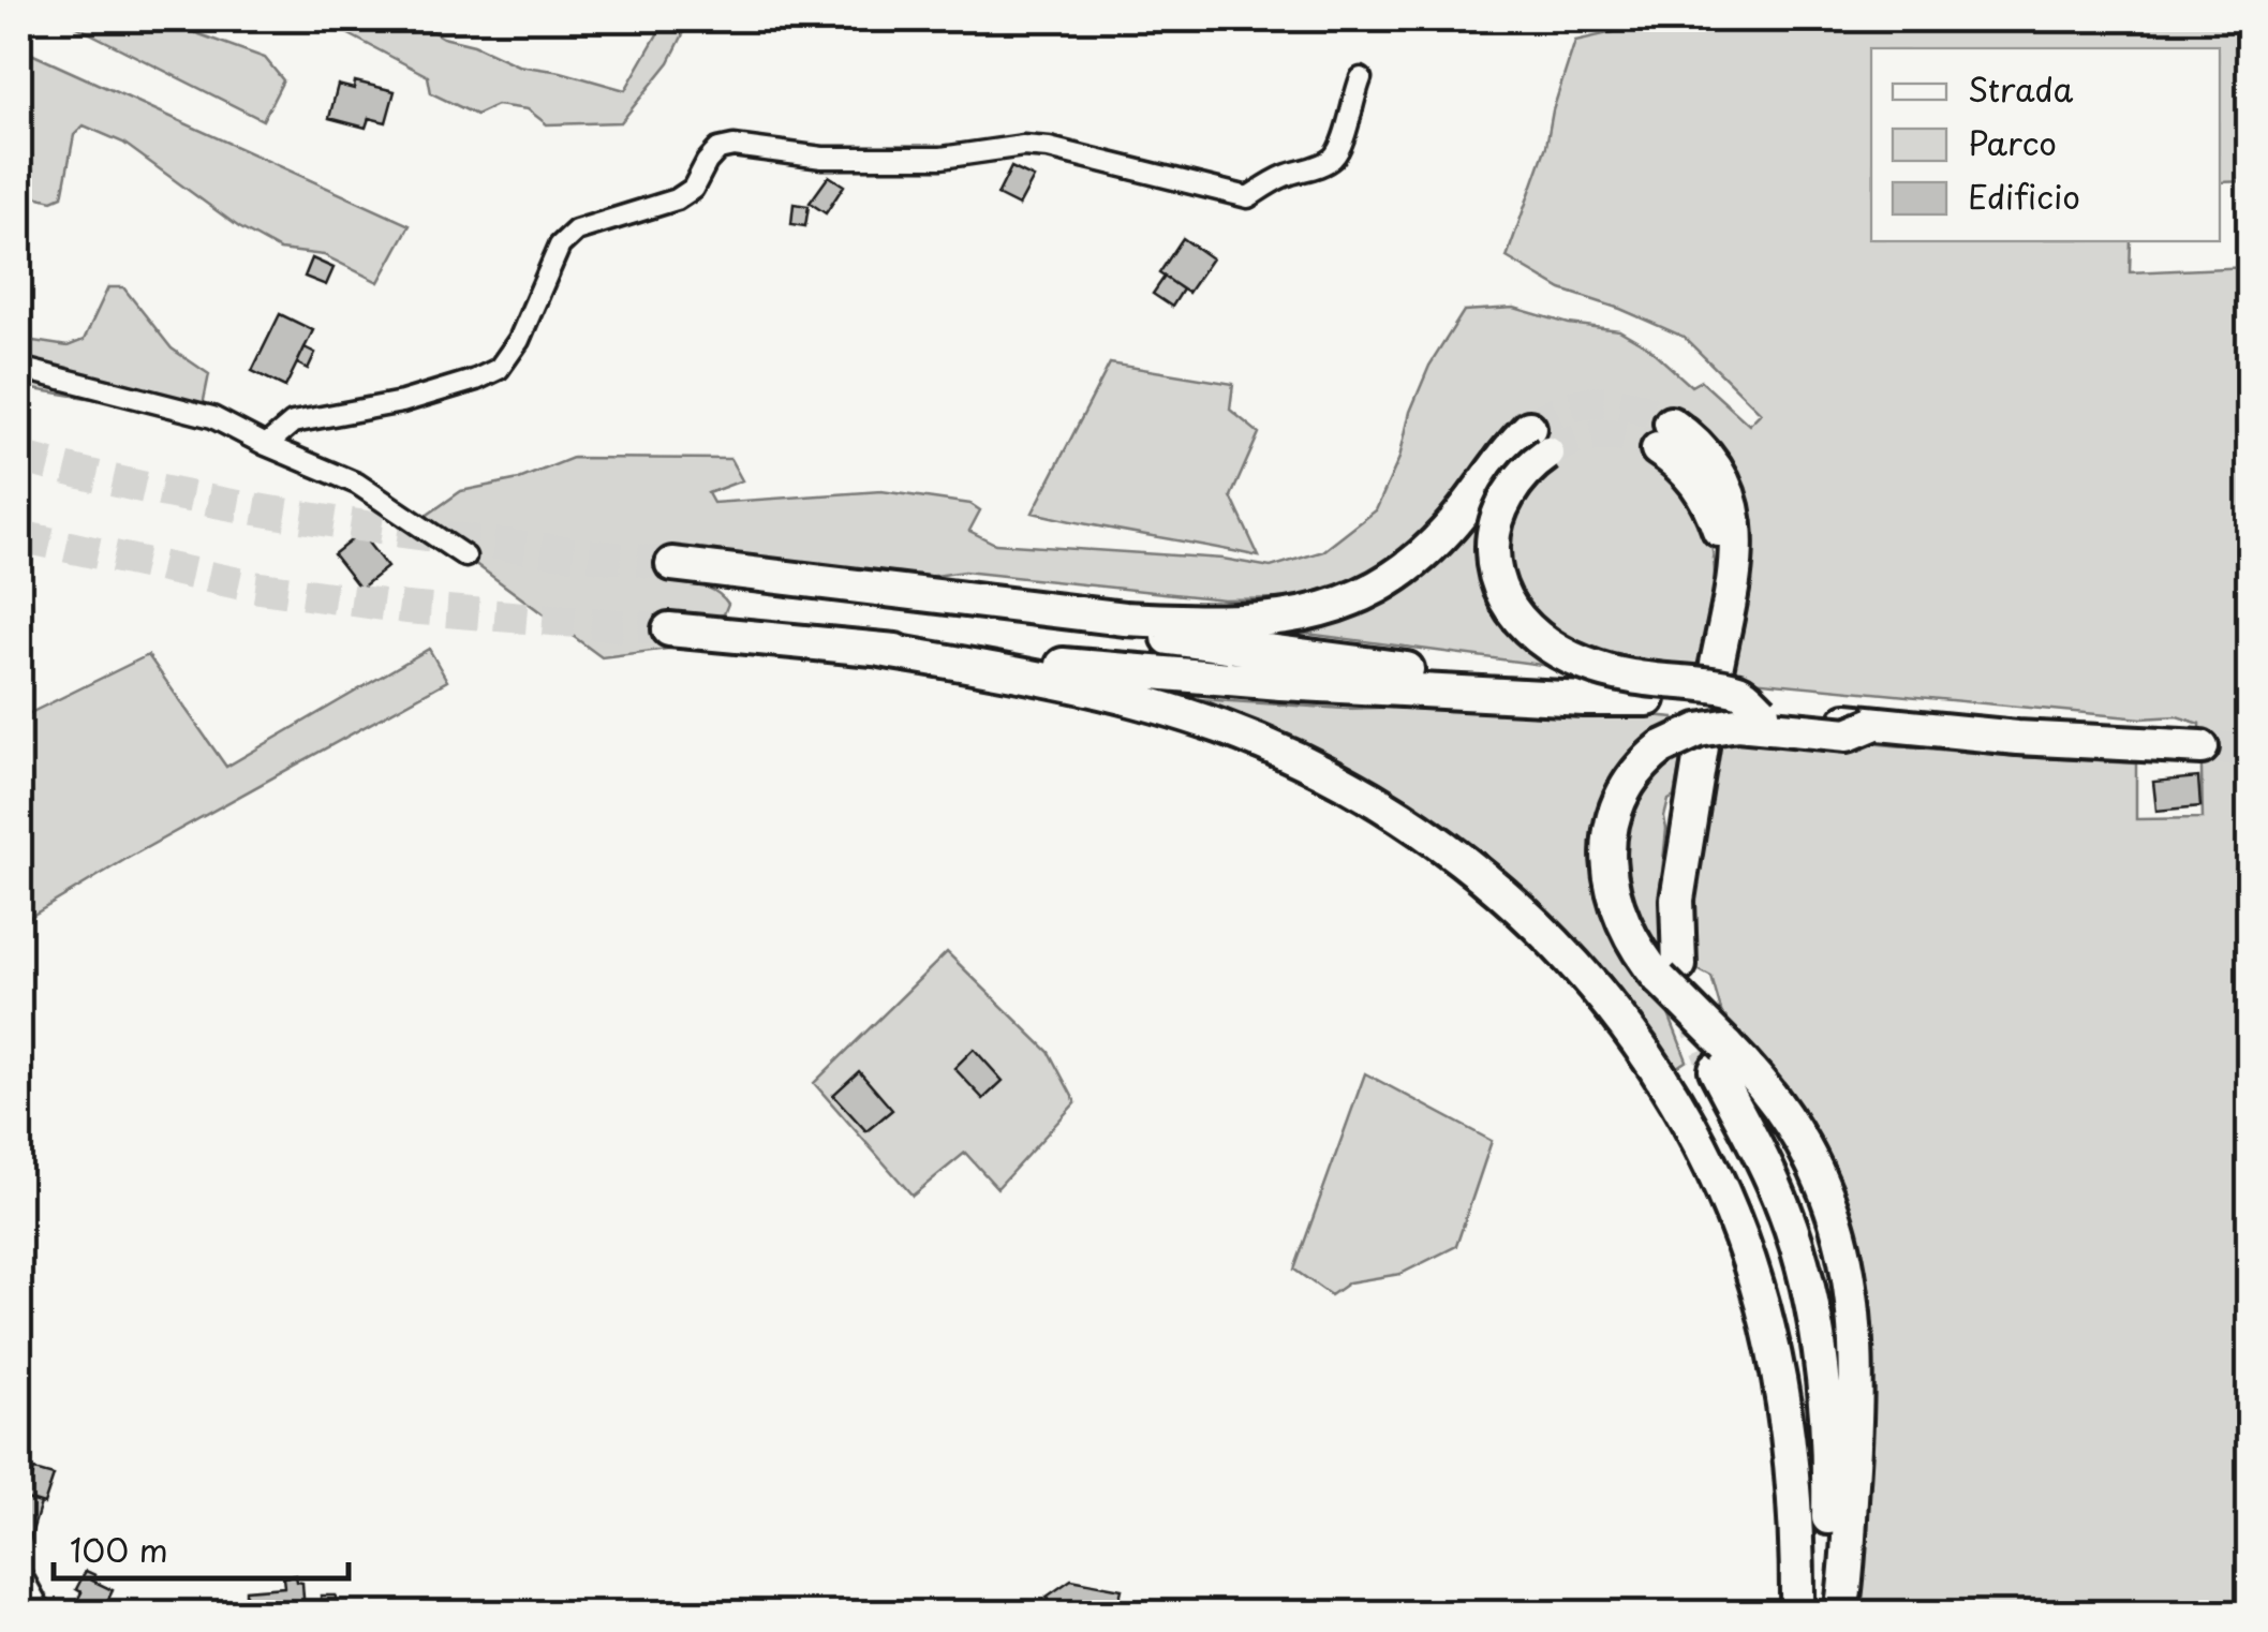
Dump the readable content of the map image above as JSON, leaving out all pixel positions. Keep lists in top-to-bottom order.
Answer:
{
  "legend": ["Strada", "Parco", "Edificio"],
  "scale_bar": "100 m"
}
